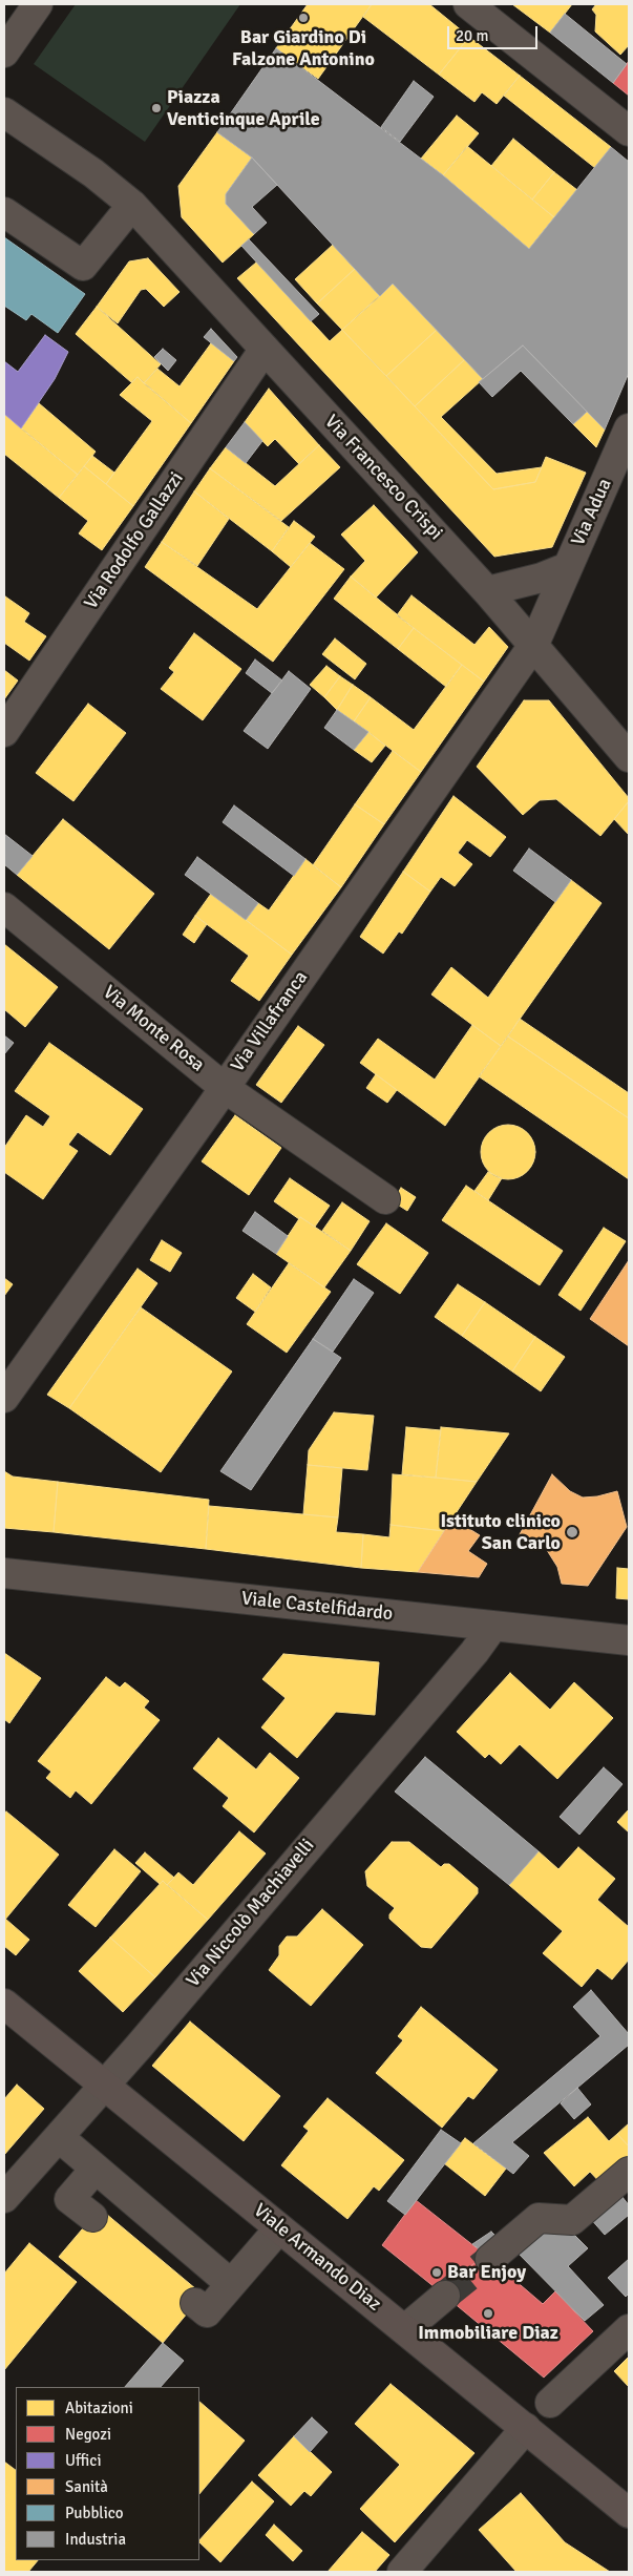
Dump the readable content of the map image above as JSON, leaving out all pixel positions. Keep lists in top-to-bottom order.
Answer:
{
  "streets": {
    "main road": ["Viale Armando Diaz"],
    "street": [
      "Via Francesco Crispi",
      "Via Adua",
      "Via Rodolfo Gallazzi",
      "Via Villafranca",
      "Via Monte Rosa",
      "Viale Castelfidardo",
      "Via Niccolò Machiavelli"
    ]
  },
  "crossings": [
    ["Via Francesco Crispi", "Via Adua"],
    ["Via Francesco Crispi", "Via Rodolfo Gallazzi"],
    ["Via Francesco Crispi", "Via Villafranca"],
    ["Via Adua", "Via Villafranca"],
    ["Via Villafranca", "Via Monte Rosa"],
    ["Viale Castelfidardo", "Via Niccolò Machiavelli"],
    ["Via Niccolò Machiavelli", "Viale Armando Diaz"]
  ],
  "places": [
    "Bar Giardino Di Falzone Antonino",
    "Piazza Venticinque Aprile",
    "Istituto clinico San Carlo",
    "Bar Enjoy",
    "Immobiliare Diaz"
  ],
  "legend": [
    "Abitazioni",
    "Negozi",
    "Uffici",
    "Sanità",
    "Pubblico",
    "Industria"
  ],
  "scale_bar": "20 m"
}
